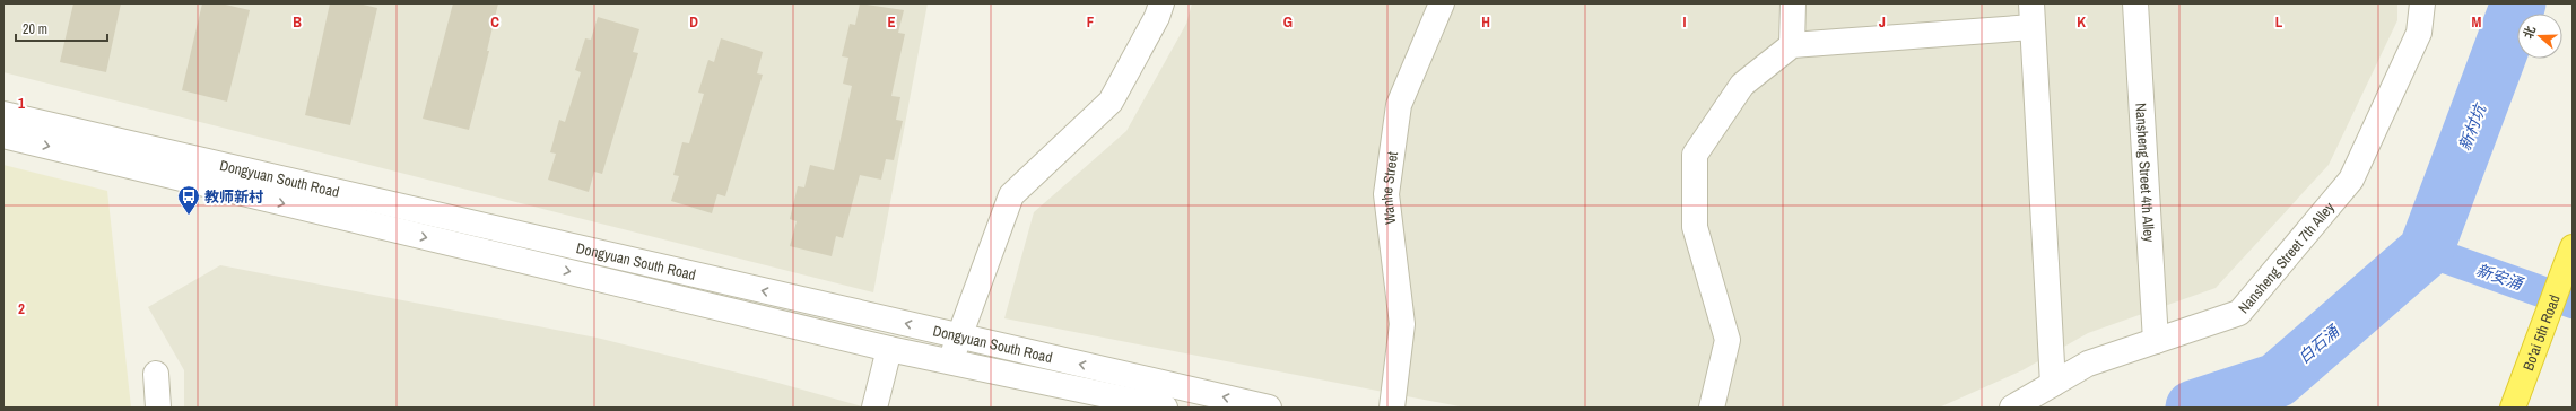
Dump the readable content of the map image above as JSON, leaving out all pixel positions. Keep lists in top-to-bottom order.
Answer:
{
  "streets": {
    "highway": ["Bo'ai 5th Road"],
    "street": [
      "Nansheng Street 4th Alley",
      "Dongyuan South Road",
      "Wanhe Street",
      "Nansheng Street 7th Alley"
    ]
  },
  "crossings": [
    ["Nansheng Street 4th Alley", "Nansheng Street 7th Alley"]
  ],
  "water": ["新村坑", "新安涌", "白石涌"],
  "places": {
    "bus stop": ["教师新村"]
  },
  "scale_bar": "20 m",
  "north": "left",
  "grid": {
    "columns": [
      "B",
      "C",
      "D",
      "E",
      "F",
      "G",
      "H",
      "I",
      "J",
      "K",
      "L",
      "M"
    ],
    "rows": ["1", "2"]
  }
}
